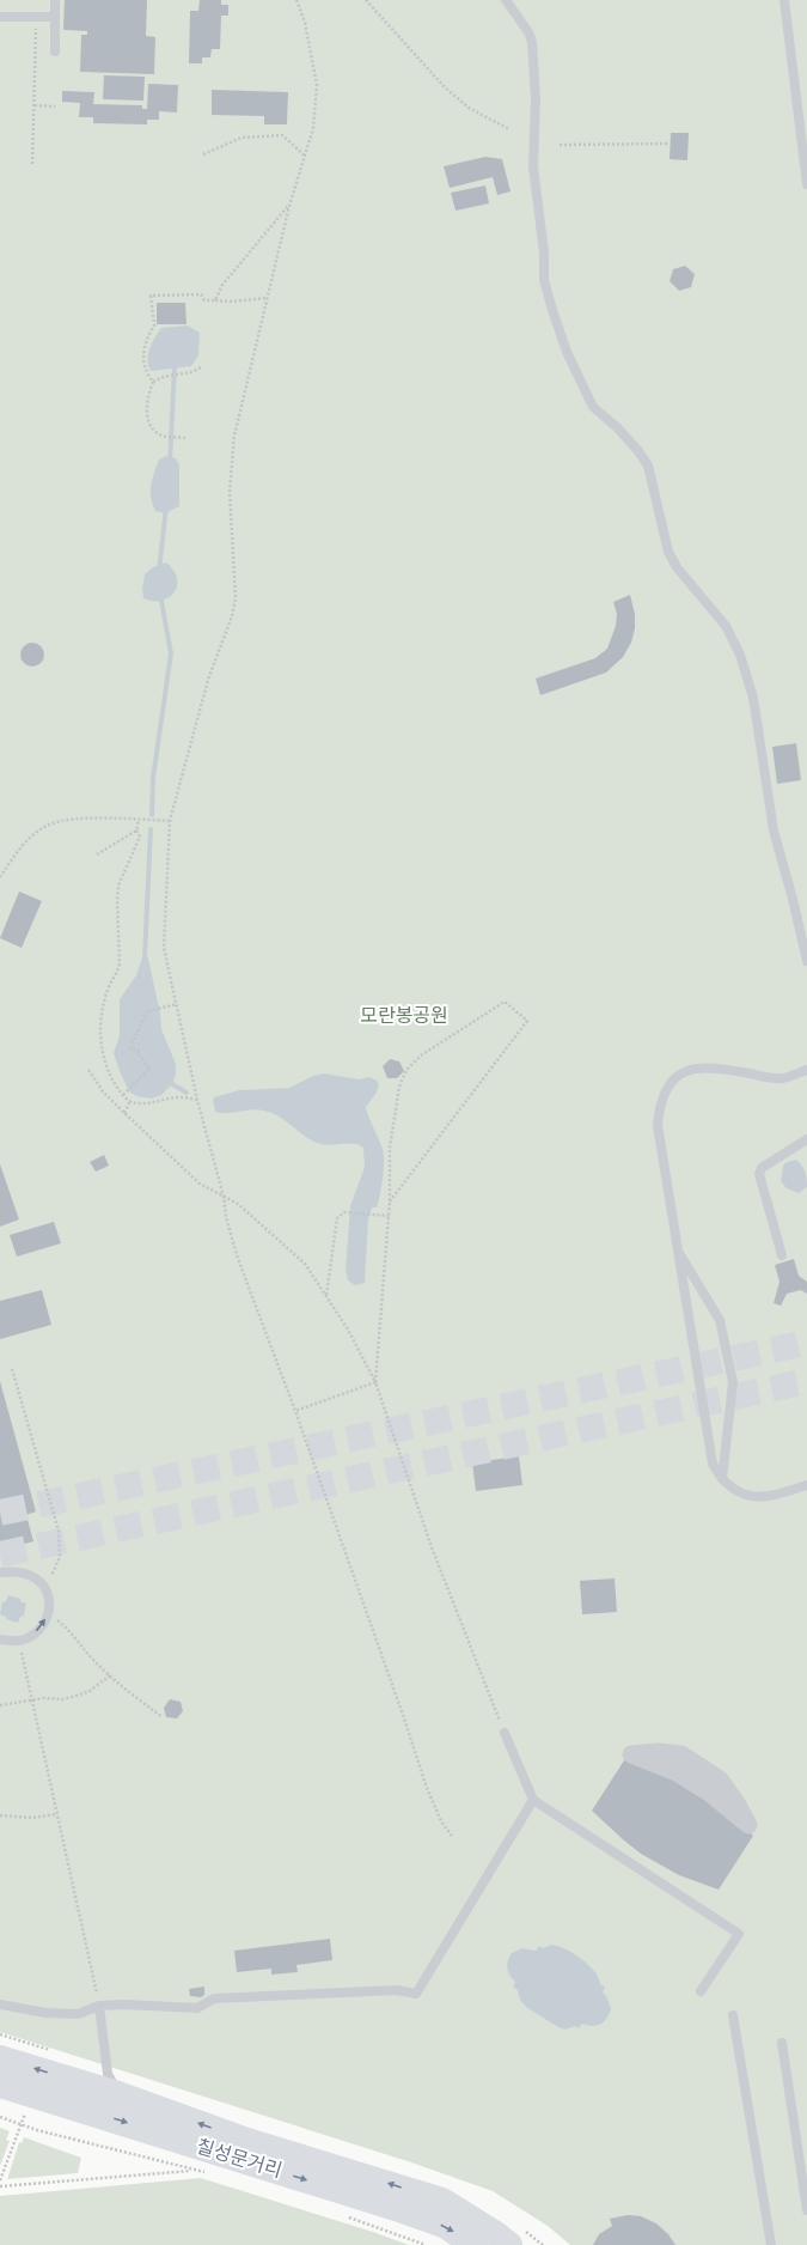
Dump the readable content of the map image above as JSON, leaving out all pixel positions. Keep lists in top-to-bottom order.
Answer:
{
  "streets": {
    "main road": ["칠성문거리"]
  },
  "parks": ["모란봉공원"]
}
